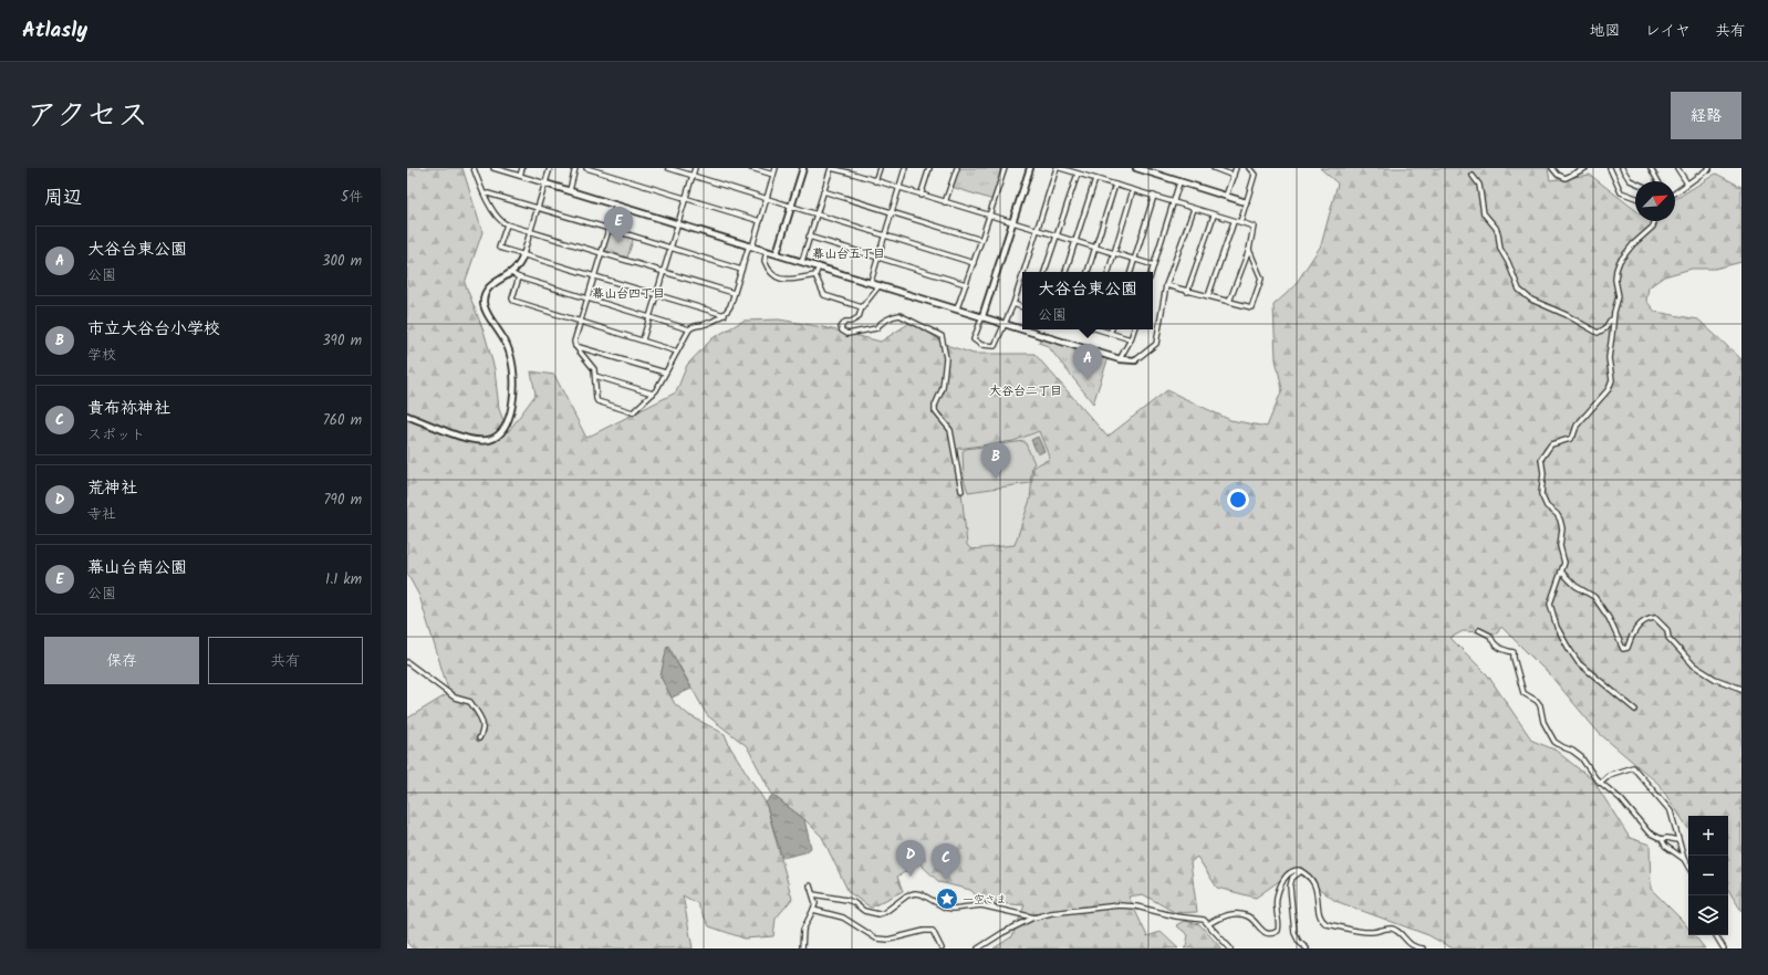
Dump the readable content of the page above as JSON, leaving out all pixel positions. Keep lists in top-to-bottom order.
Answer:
{
  "districts": ["幕山台五丁目", "幕山台四丁目", "大谷台二丁目"],
  "places": {
    "place": ["一空さま"]
  },
  "north": "top right",
  "page": {
    "header": "Atlasly",
    "nav": ["地図", "レイヤ", "共有"],
    "title": "アクセス",
    "buttons": [
      "経路",
      ["保存", "共有"]
    ],
    "heading": ["周辺", "5件"],
    "pins": [
      "E",
      "A",
      "B",
      "D",
      "C"
    ],
    "list": [
      {
        "mark": "A",
        "name": "大谷台東公園",
        "note": "公園",
        "value": "300 m"
      },
      {
        "mark": "B",
        "name": "市立大谷台小学校",
        "note": "学校",
        "value": "390 m"
      },
      {
        "mark": "C",
        "name": "貴布祢神社",
        "note": "スポット",
        "value": "760 m"
      },
      {
        "mark": "D",
        "name": "荒神社",
        "note": "寺社",
        "value": "790 m"
      },
      {
        "mark": "E",
        "name": "幕山台南公園",
        "note": "公園",
        "value": "1.1 km"
      }
    ],
    "popup": ["大谷台東公園", "公園"],
    "map_buttons": ["+", "−"]
  }
}
